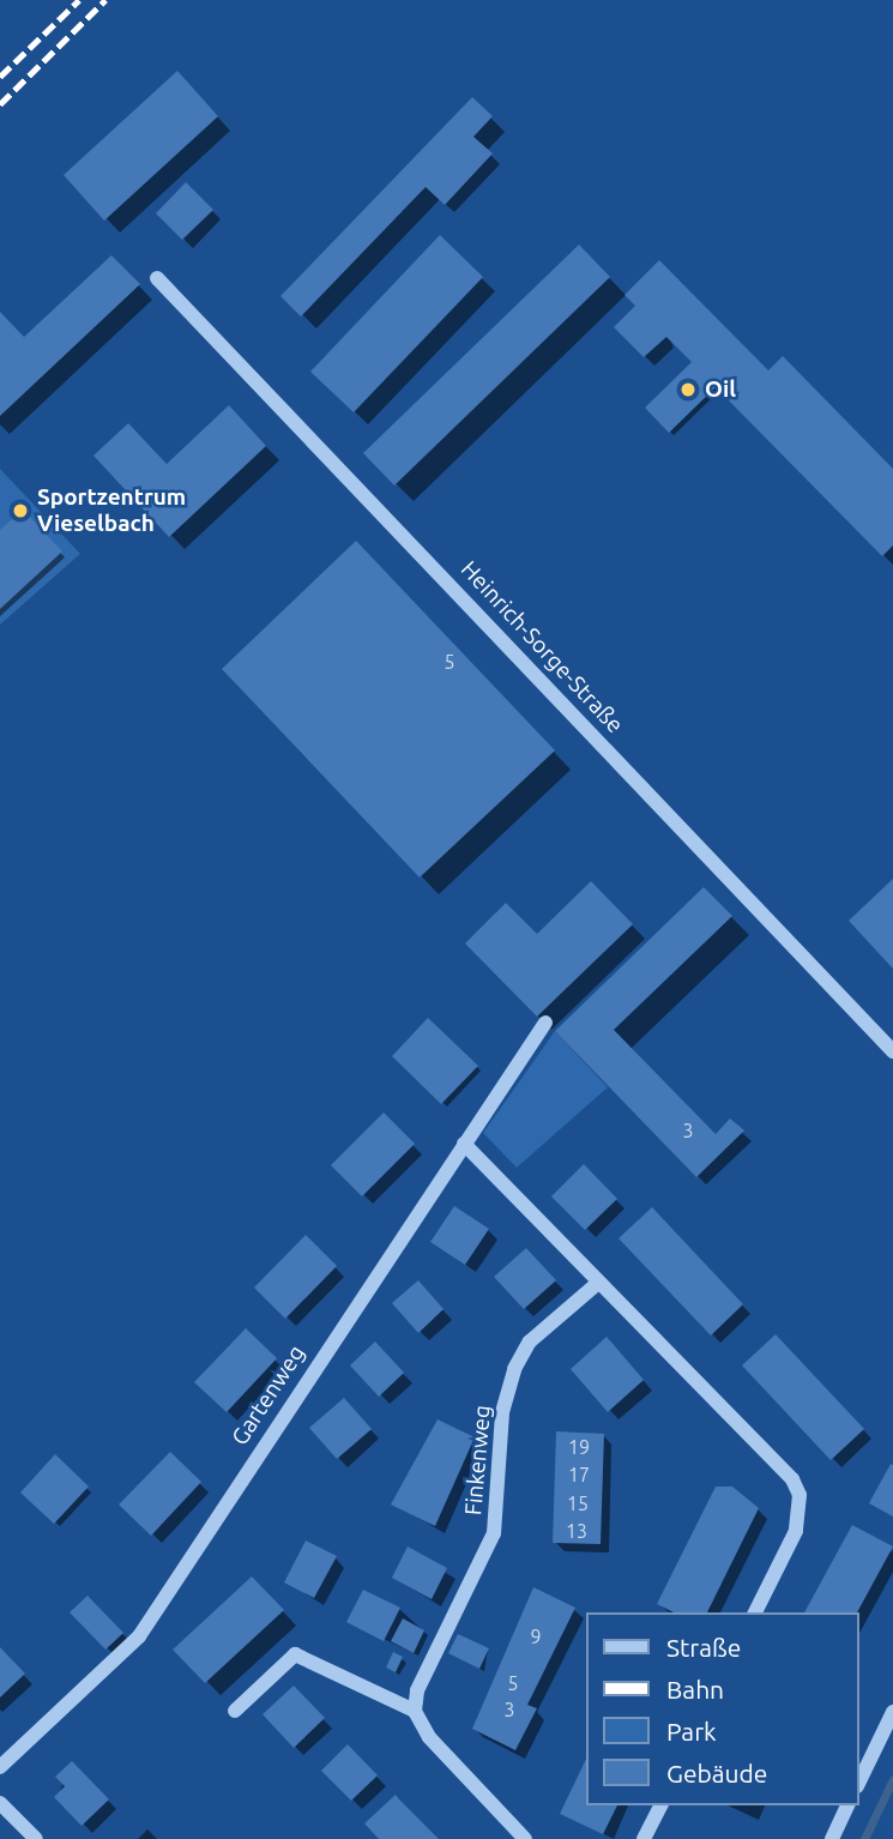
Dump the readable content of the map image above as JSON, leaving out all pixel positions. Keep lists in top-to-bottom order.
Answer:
{
  "streets": {
    "street": ["Heinrich-Sorge-Straße", "Gartenweg", "Finkenweg"]
  },
  "places": ["Oil", "Sportzentrum Vieselbach"],
  "house_numbers": [
    "5",
    "3",
    "19",
    "17",
    "15",
    "13",
    "9",
    "5",
    "3"
  ],
  "legend": [
    "Straße",
    "Bahn",
    "Park",
    "Gebäude"
  ]
}
